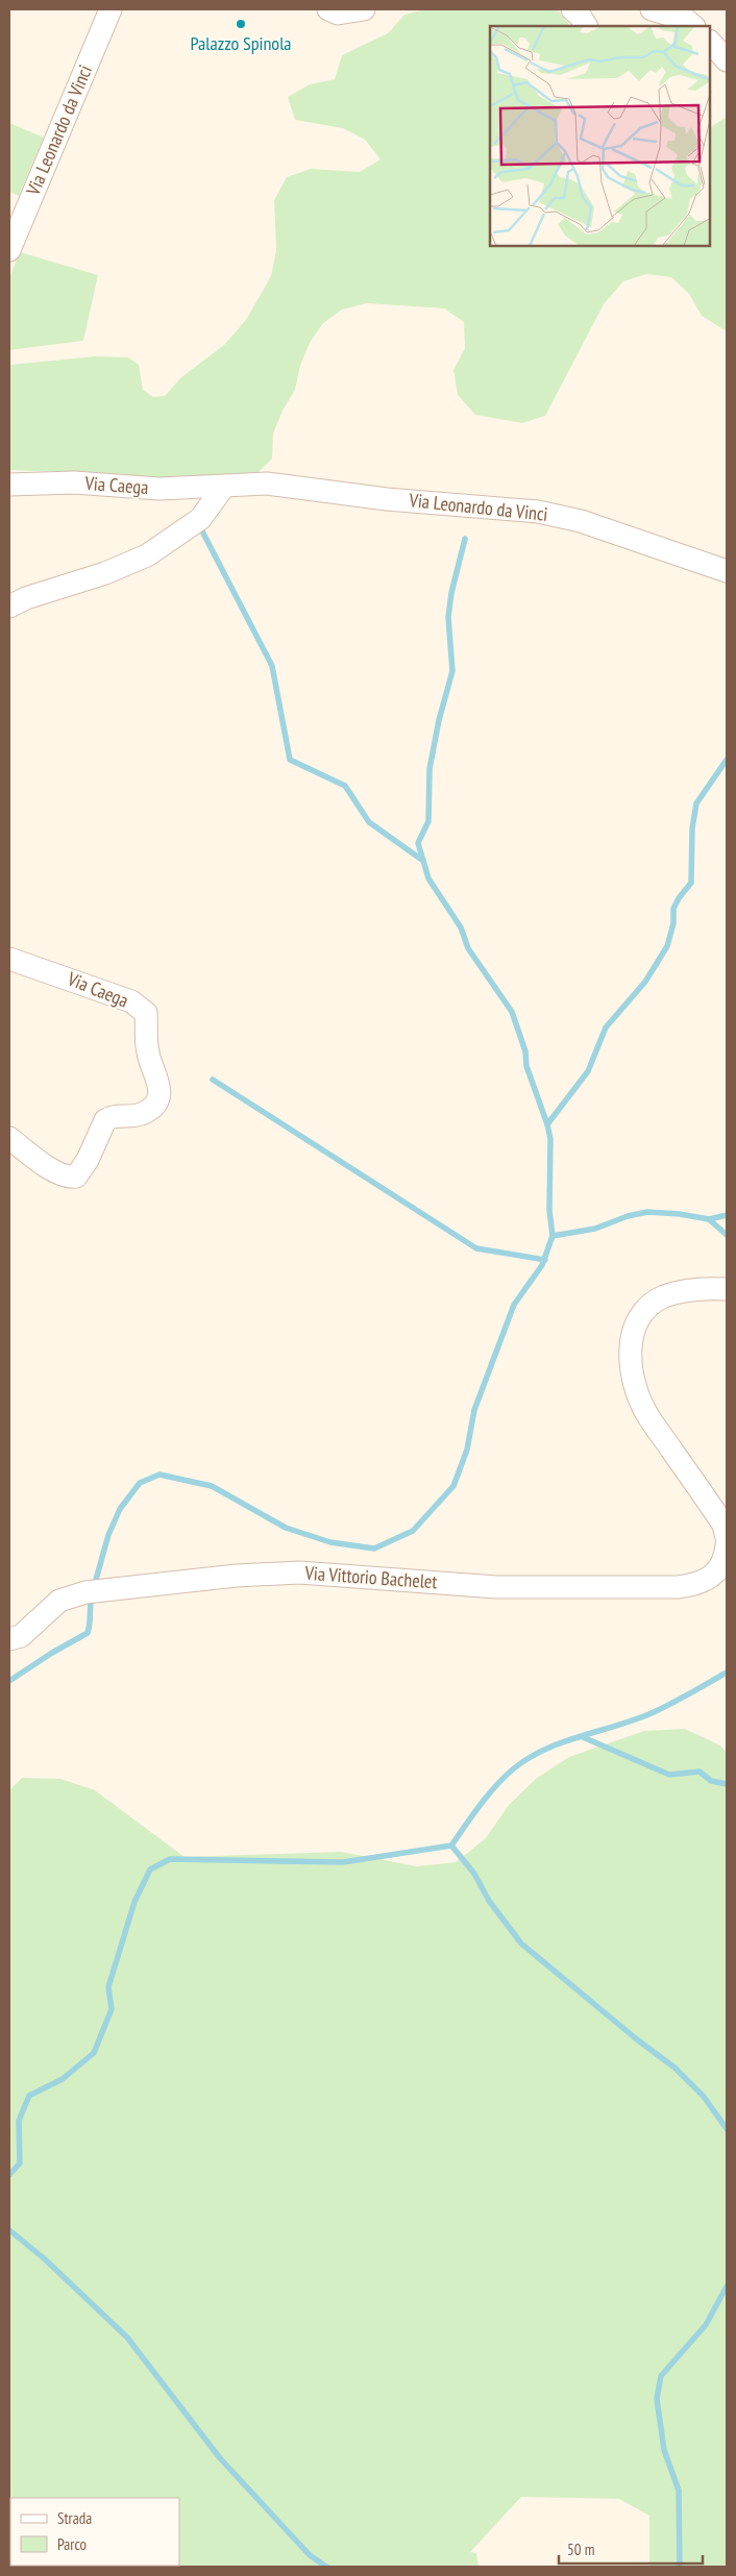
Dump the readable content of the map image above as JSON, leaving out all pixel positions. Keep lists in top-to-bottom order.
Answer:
{
  "streets": {
    "street": ["Via Leonardo da Vinci", "Via Caega", "Via Vittorio Bachelet"]
  },
  "crossings": [
    ["Via Leonardo da Vinci", "Via Caega"]
  ],
  "places": ["Palazzo Spinola"],
  "legend": ["Strada", "Parco"],
  "scale_bar": "50 m"
}
